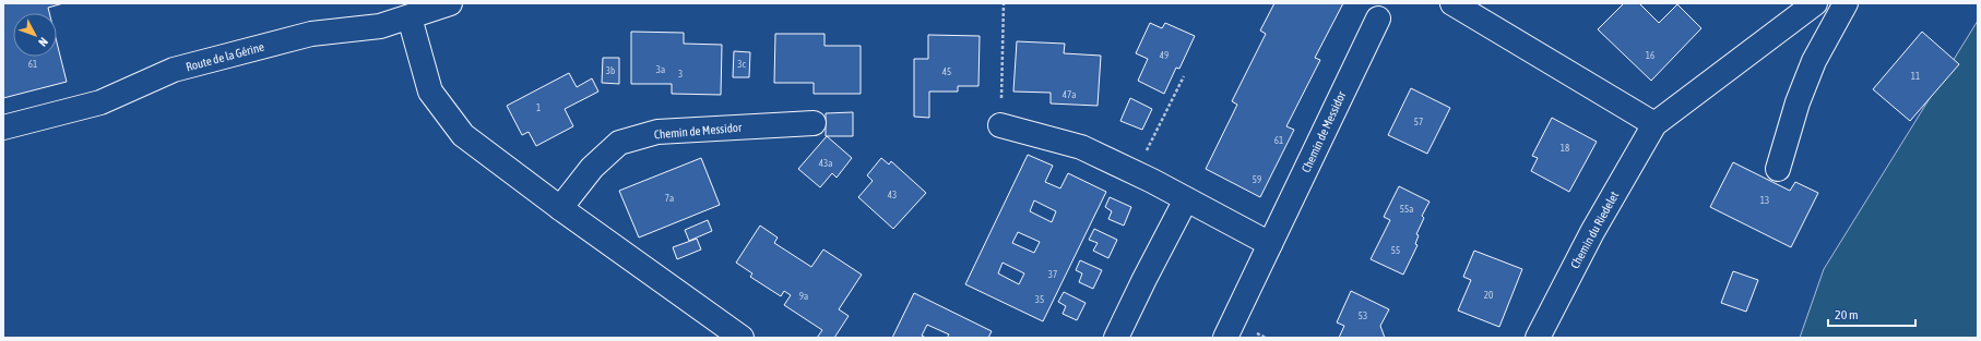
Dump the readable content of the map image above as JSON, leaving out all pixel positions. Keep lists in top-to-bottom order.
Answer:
{
  "streets": {
    "street": ["Route de la Gérine", "Chemin de Messidor", "Chemin du Riedelet"]
  },
  "house_numbers": [
    "49",
    "16",
    "61",
    "3c",
    "3a",
    "3b",
    "45",
    "3",
    "11",
    "47a",
    "1",
    "57",
    "61",
    "18",
    "43a",
    "59",
    "43",
    "7a",
    "13",
    "55a",
    "55",
    "37",
    "20",
    "9a",
    "35",
    "53"
  ],
  "scale_bar": "20 m",
  "north": "bottom right"
}
